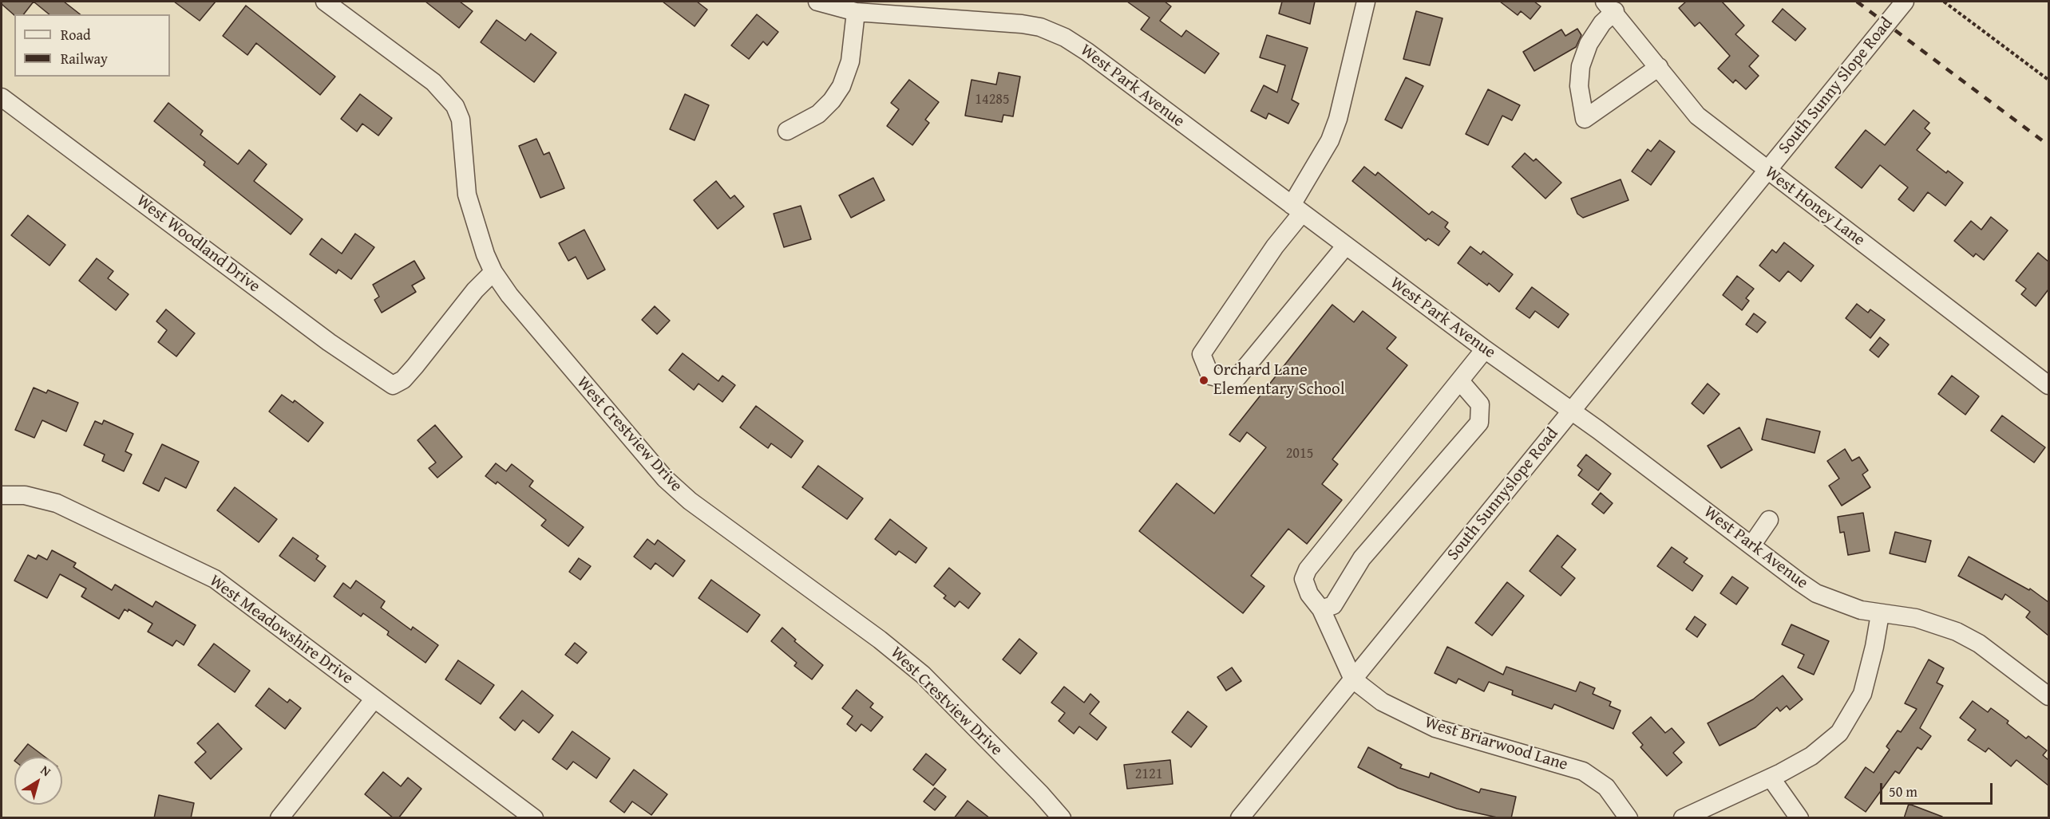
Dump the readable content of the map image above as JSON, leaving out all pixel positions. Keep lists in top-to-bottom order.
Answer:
{
  "streets": {
    "street": [
      "West Park Avenue",
      "South Sunny Slope Road",
      "West Honey Lane",
      "West Woodland Drive",
      "West Crestview Drive",
      "South Sunnyslope Road",
      "West Meadowshire Drive",
      "West Briarwood Lane"
    ]
  },
  "crossings": [
    ["West Park Avenue", "South Sunnyslope Road"],
    ["South Sunny Slope Road", "West Honey Lane"],
    ["South Sunny Slope Road", "South Sunnyslope Road"],
    ["West Honey Lane", "South Sunnyslope Road"],
    ["West Woodland Drive", "West Crestview Drive"],
    ["South Sunnyslope Road", "West Briarwood Lane"]
  ],
  "places": ["Orchard Lane Elementary School"],
  "house_numbers": ["14285", "2015", "2121"],
  "legend": ["Road", "Railway"],
  "scale_bar": "50 m",
  "north": "top right"
}
